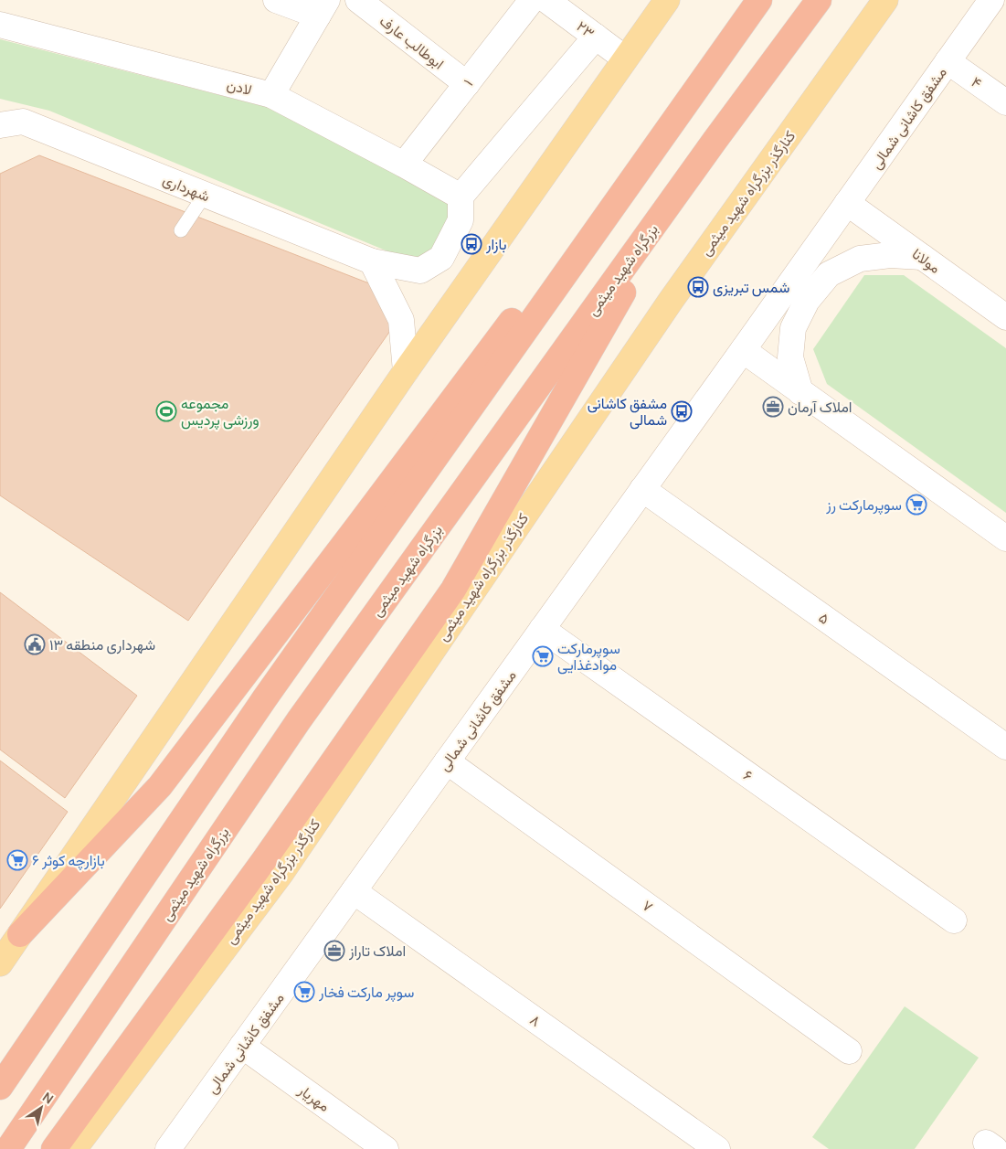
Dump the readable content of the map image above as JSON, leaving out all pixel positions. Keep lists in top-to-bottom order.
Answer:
{
  "streets": {
    "highway": ["بزرگراه شهید میثمی"],
    "main road": ["کنارگذر بزرگراه شهید میثمی"],
    "street": [
      "۲۳",
      "ابوطالب عارف",
      "۱",
      "۴",
      "لادن",
      "مشفق کاشانی شمالی",
      "شهرداری",
      "مولانا",
      "۵",
      "۶",
      "۷",
      "۸",
      "مهریار"
    ]
  },
  "crossings": [
    ["ابوطالب عارف", "۱"],
    ["۱", "لادن"],
    ["۴", "مشفق کاشانی شمالی"],
    ["لادن", "شهرداری"],
    ["مشفق کاشانی شمالی", "مولانا"],
    ["مشفق کاشانی شمالی", "۵"],
    ["مشفق کاشانی شمالی", "۶"],
    ["مشفق کاشانی شمالی", "۷"],
    ["مشفق کاشانی شمالی", "۸"],
    ["مشفق کاشانی شمالی", "مهریار"]
  ],
  "places": {
    "bus stop": ["بازار", "شمس تبریزی", "مشفق کاشانی شمالی"],
    "office": ["املاک آرمان", "املاک تاراز"],
    "sports": ["مجموعه ورزشی پردیس"],
    "supermarket": [
      "سوپرمارکت رز",
      "سوپرمارکت موادغذایی",
      "بازارچه کوثر ۶",
      "سوپر مارکت فخار"
    ],
    "public building": ["شهرداری منطقه ۱۳"]
  },
  "north": "top right"
}
